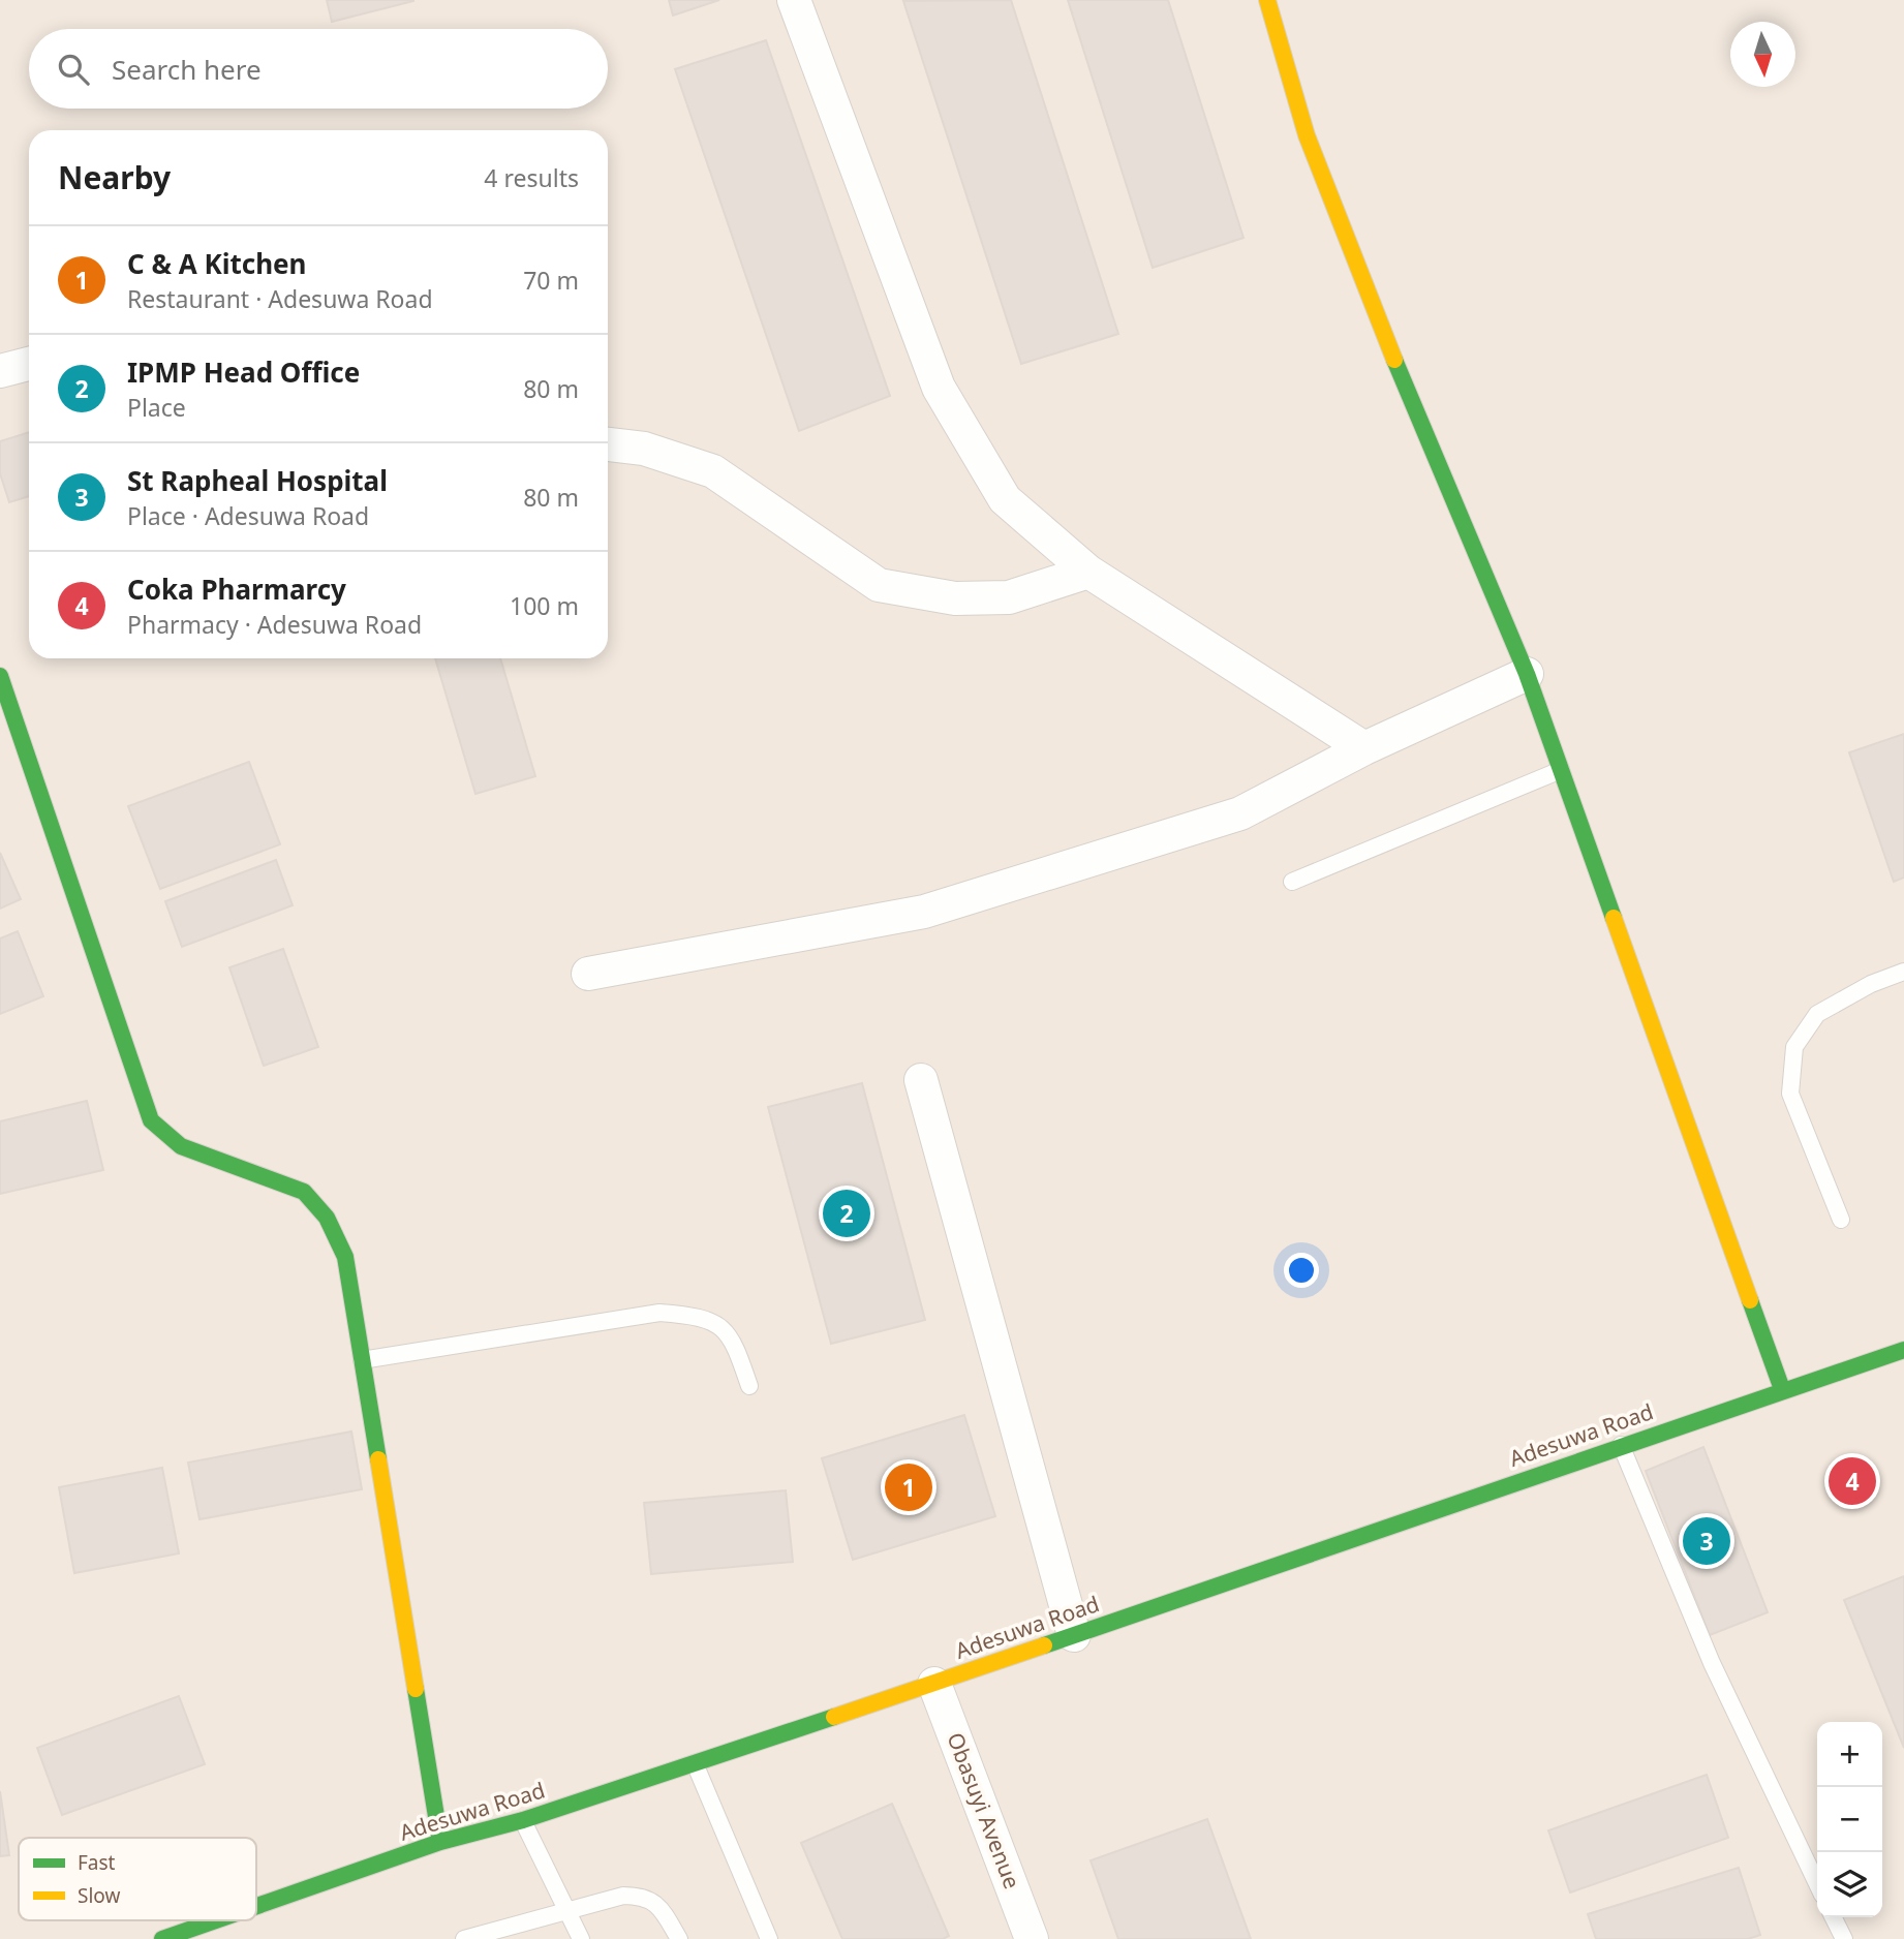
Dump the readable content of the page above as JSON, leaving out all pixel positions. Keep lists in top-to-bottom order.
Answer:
{
  "streets": {
    "street": ["Adesuwa Road", "Obasuyi Avenue"]
  },
  "crossings": [
    ["Adesuwa Road", "Obasuyi Avenue"]
  ],
  "legend": ["Fast", "Slow"],
  "north": "bottom",
  "page": {
    "search": "Search here",
    "heading": ["Nearby", "4 results"],
    "list": [
      {
        "mark": "1",
        "name": "C & A Kitchen",
        "note": "Restaurant · Adesuwa Road",
        "value": "70 m"
      },
      {
        "mark": "2",
        "name": "IPMP Head Office",
        "note": "Place",
        "value": "80 m"
      },
      {
        "mark": "3",
        "name": "St Rapheal Hospital",
        "note": "Place · Adesuwa Road",
        "value": "80 m"
      },
      {
        "mark": "4",
        "name": "Coka Pharmarcy",
        "note": "Pharmacy · Adesuwa Road",
        "value": "100 m"
      }
    ],
    "pins": [
      "2",
      "4",
      "1",
      "3"
    ],
    "map_buttons": ["+", "−"]
  }
}
